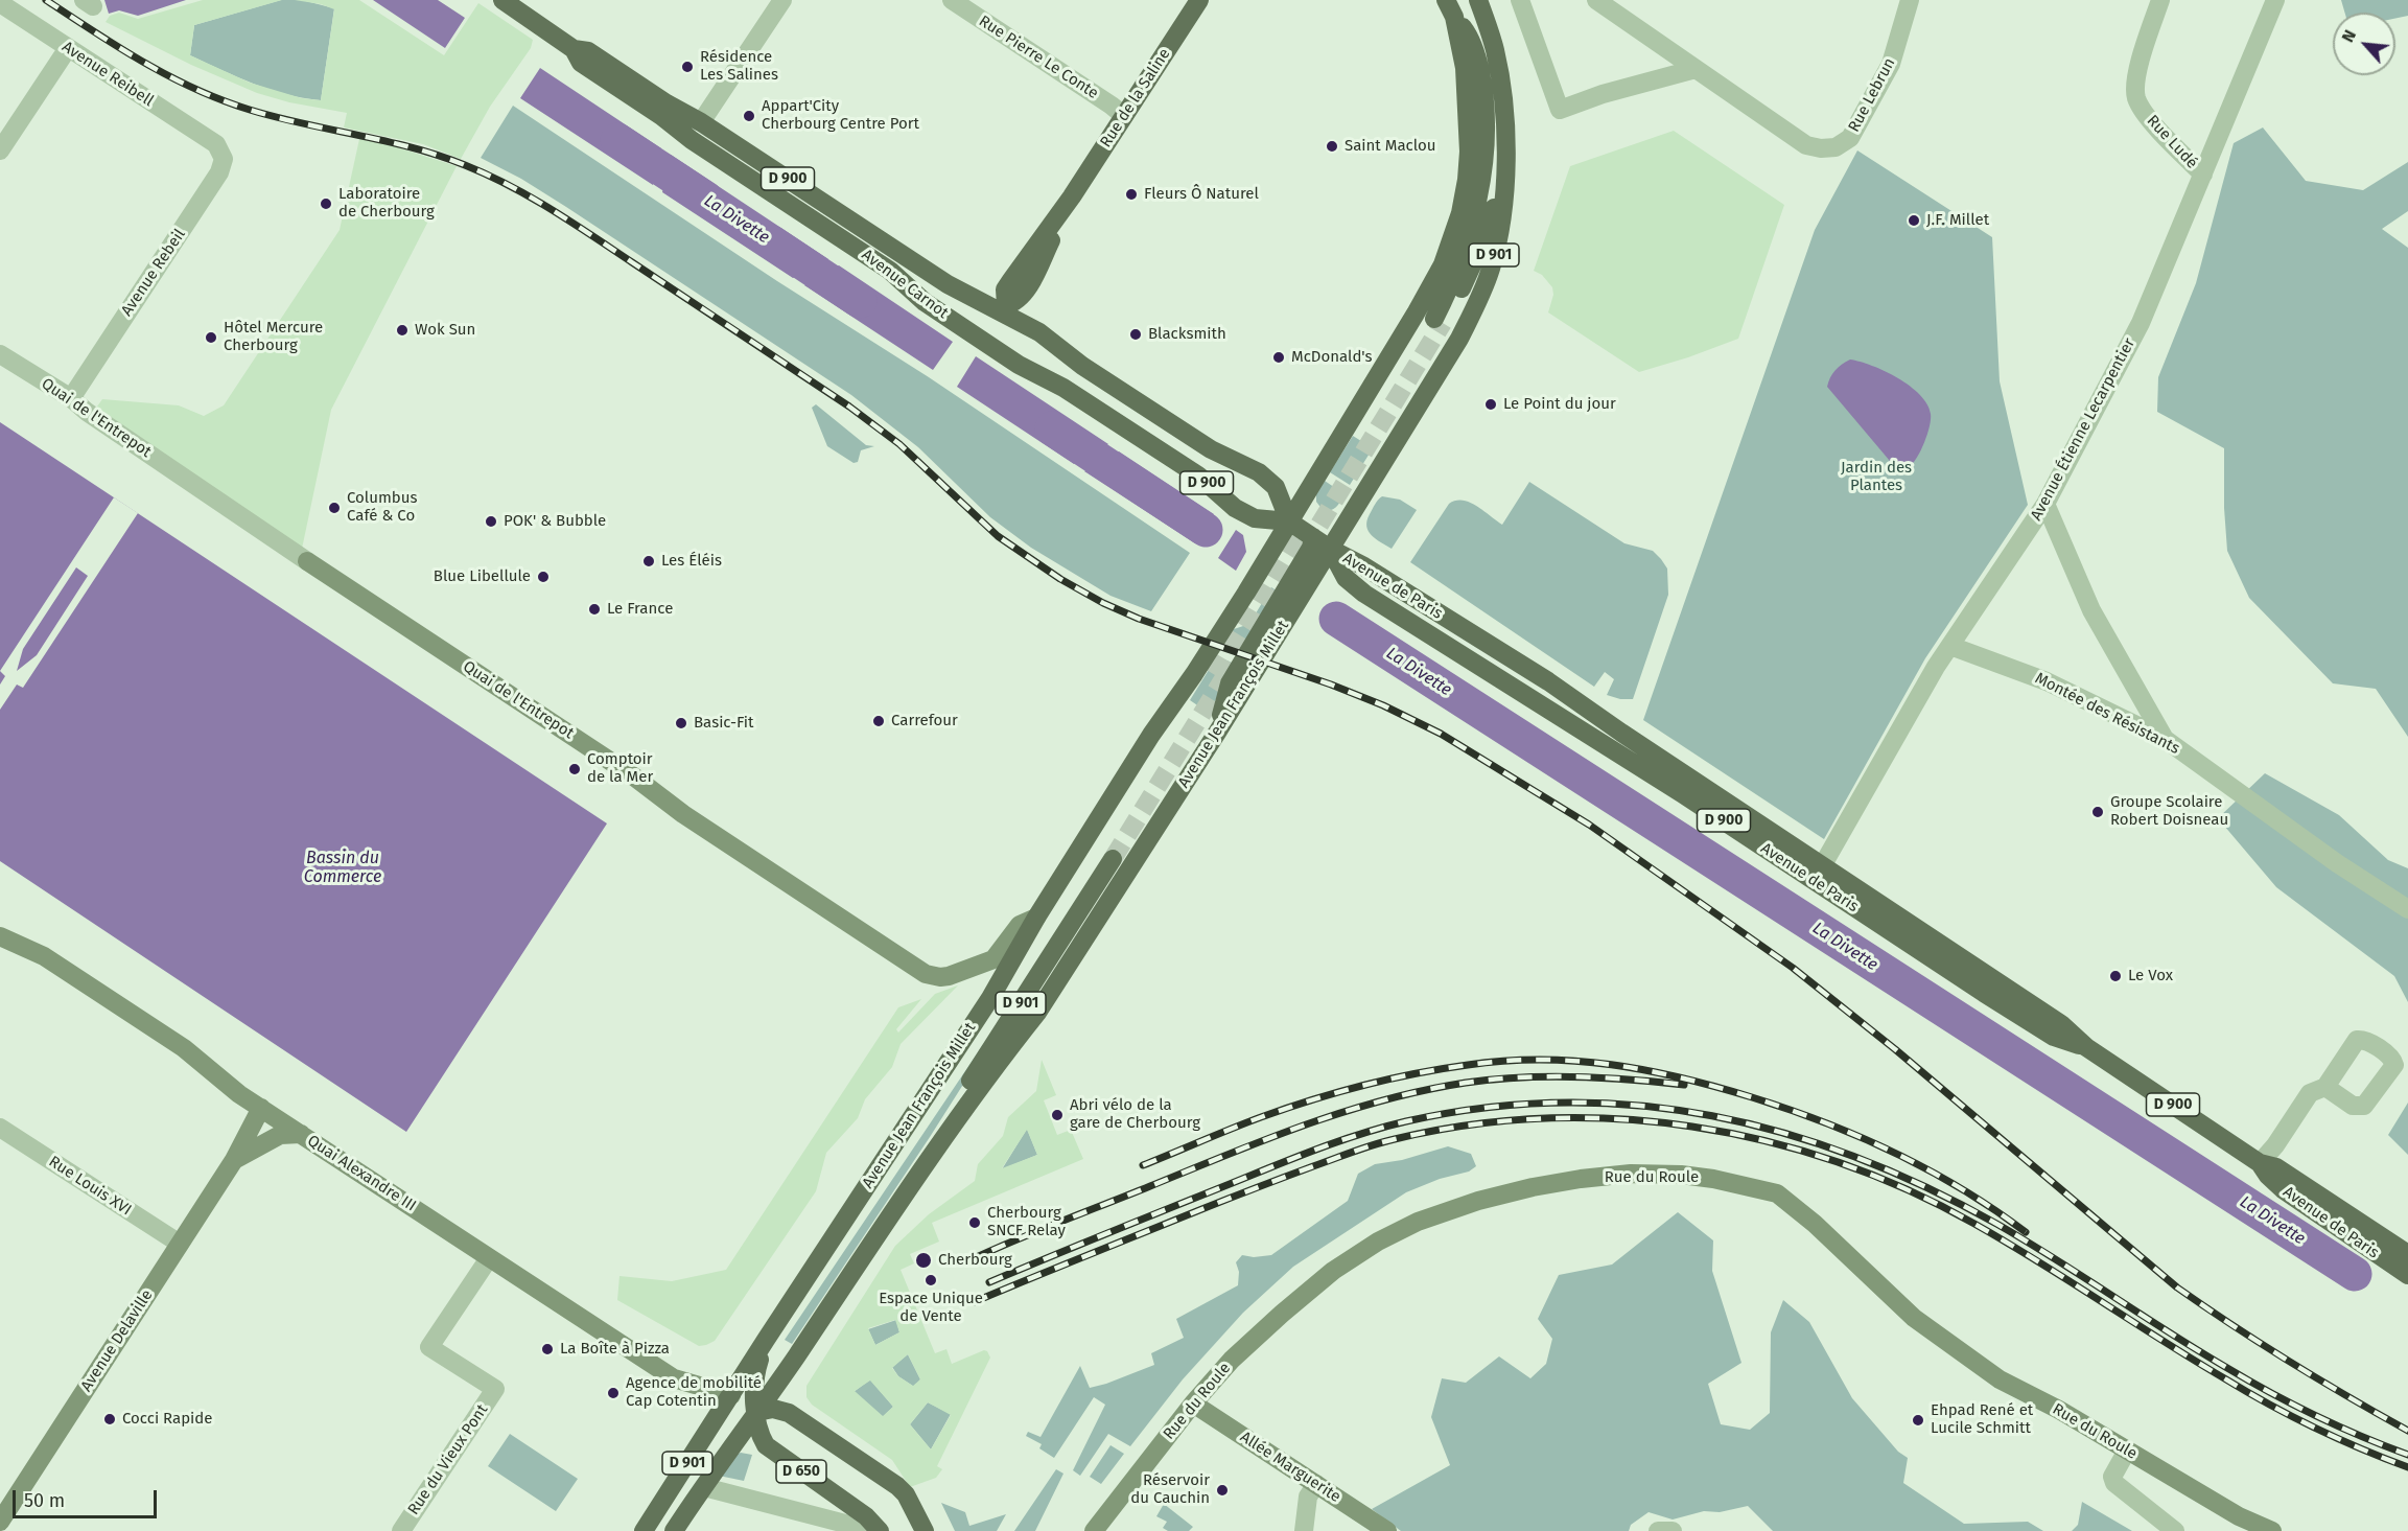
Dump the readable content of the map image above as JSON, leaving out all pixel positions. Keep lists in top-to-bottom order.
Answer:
{
  "streets": {
    "main road": [
      "Rue de la Saline",
      "D 900",
      "D 901",
      "Avenue Carnot",
      "Avenue de Paris",
      "Avenue Jean François Millet",
      "D 650"
    ],
    "street": [
      "Rue Pierre Le Conte",
      "Avenue Reibell",
      "Rue Lebrun",
      "Rue Ludé",
      "Avenue Rebeil",
      "Quai de l'Entrepot",
      "Avenue Étienne Lecarpentier",
      "Montée des Résistants",
      "Quai Alexandre III",
      "Rue du Roule",
      "Rue Louis XVI",
      "Avenue Delaville",
      "Rue du Vieux Pont",
      "Allée Marguerite"
    ]
  },
  "crossings": [
    ["Rue Pierre Le Conte", "Rue de la Saline"],
    ["Avenue Reibell", "Avenue Rebeil"],
    ["Rue de la Saline", "D 900"],
    ["Rue de la Saline", "Avenue Carnot"],
    ["Rue Ludé", "Avenue Étienne Lecarpentier"],
    ["D 900", "D 901"],
    ["D 900", "Avenue Carnot"],
    ["D 900", "Avenue de Paris"],
    ["D 900", "Avenue Jean François Millet"],
    ["D 901", "Avenue Carnot"],
    ["D 901", "Avenue de Paris"],
    ["D 901", "Avenue Jean François Millet"],
    ["D 901", "Quai Alexandre III"],
    ["D 901", "D 650"],
    ["Avenue Rebeil", "Quai de l'Entrepot"],
    ["Avenue Carnot", "Avenue Jean François Millet"],
    ["Quai de l'Entrepot", "Avenue Jean François Millet"],
    ["Avenue Étienne Lecarpentier", "Avenue de Paris"],
    ["Avenue Étienne Lecarpentier", "Montée des Résistants"],
    ["Avenue de Paris", "Avenue Jean François Millet"],
    ["Avenue Jean François Millet", "Quai Alexandre III"],
    ["Avenue Jean François Millet", "D 650"],
    ["Quai Alexandre III", "Avenue Delaville"],
    ["Quai Alexandre III", "Rue du Vieux Pont"],
    ["Quai Alexandre III", "D 650"],
    ["Rue du Roule", "Allée Marguerite"],
    ["Rue Louis XVI", "Avenue Delaville"]
  ],
  "water": ["La Divette", "Bassin du Commerce"],
  "parks": ["Jardin des Plantes"],
  "places": [
    "Résidence Les Salines",
    "Appart'City Cherbourg Centre Port",
    "Saint Maclou",
    "Fleurs Ô Naturel",
    "Laboratoire de Cherbourg",
    "J.F. Millet",
    "Wok Sun",
    "Blacksmith",
    "Hôtel Mercure Cherbourg",
    "McDonald's",
    "Le Point du jour",
    "Columbus Café & Co",
    "POK' & Bubble",
    "Les Éléis",
    "Blue Libellule",
    "Le France",
    "Carrefour",
    "Basic-Fit",
    "Comptoir de la Mer",
    "Groupe Scolaire Robert Doisneau",
    "Le Vox",
    "Abri vélo de la gare de Cherbourg",
    "Cherbourg SNCF Relay",
    "Cherbourg",
    "Espace Unique de Vente",
    "La Boîte à Pizza",
    "Agence de mobilité Cap Cotentin",
    "Cocci Rapide",
    "Ehpad René et Lucile Schmitt",
    "Réservoir du Cauchin"
  ],
  "scale_bar": "50 m",
  "north": "top left"
}
